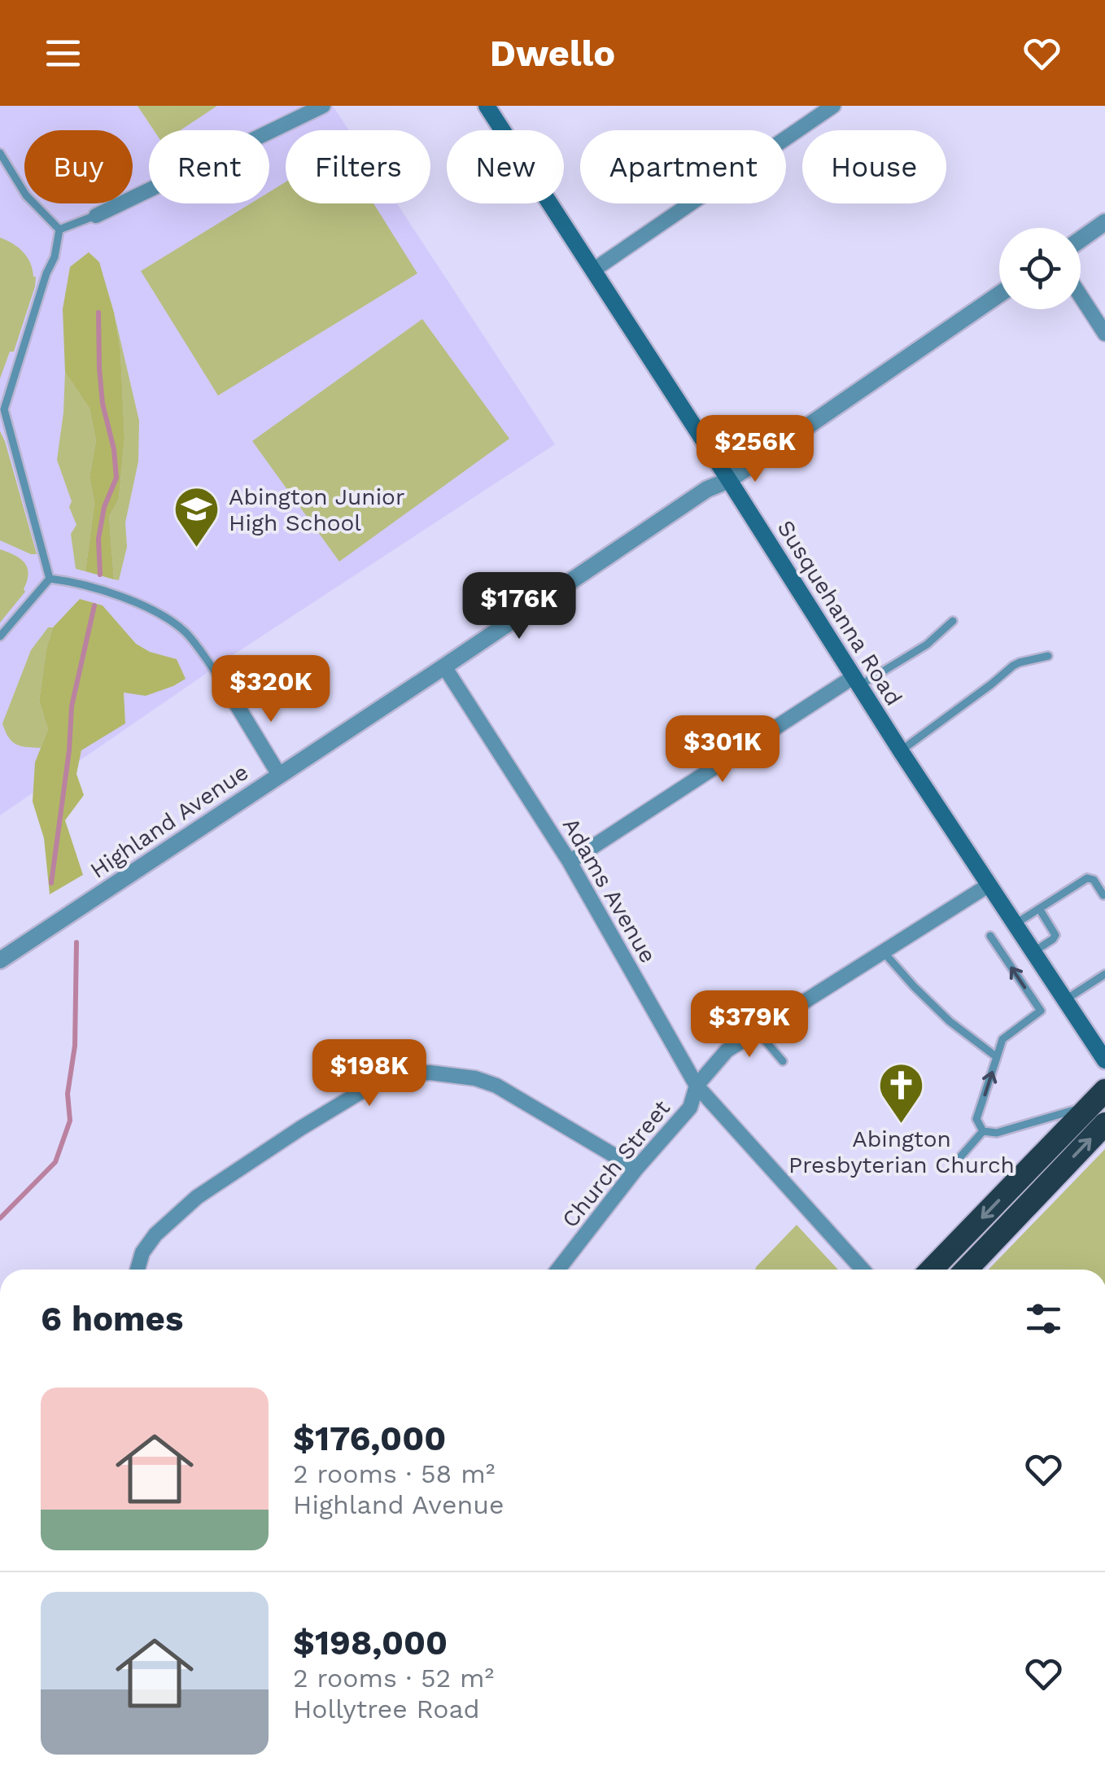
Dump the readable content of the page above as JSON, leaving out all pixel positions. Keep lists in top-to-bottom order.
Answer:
{
  "streets": {
    "main road": ["Susquehanna Road"],
    "street": ["Highland Avenue", "Adams Avenue", "Church Street"]
  },
  "crossings": [
    ["Susquehanna Road", "Highland Avenue"],
    ["Susquehanna Road", "Church Street"],
    ["Highland Avenue", "Adams Avenue"],
    ["Adams Avenue", "Church Street"]
  ],
  "places": {
    "school or university": ["Abington Junior High School"],
    "church": ["Abington Presbyterian Church"]
  },
  "page": {
    "header": "Dwello",
    "chip": [
      "Buy",
      "Rent",
      "Filters",
      "New",
      "Apartment",
      "House"
    ],
    "price": [
      "$256K",
      "$176K",
      "$320K",
      "$301K",
      "$379K",
      "$198K"
    ],
    "heading": "6 homes",
    "list": [
      {
        "name": "$176,000",
        "note": "2 rooms · 58 m² · Highland Avenue"
      },
      {
        "name": "$198,000",
        "note": "2 rooms · 52 m² · Hollytree Road"
      }
    ]
  }
}
